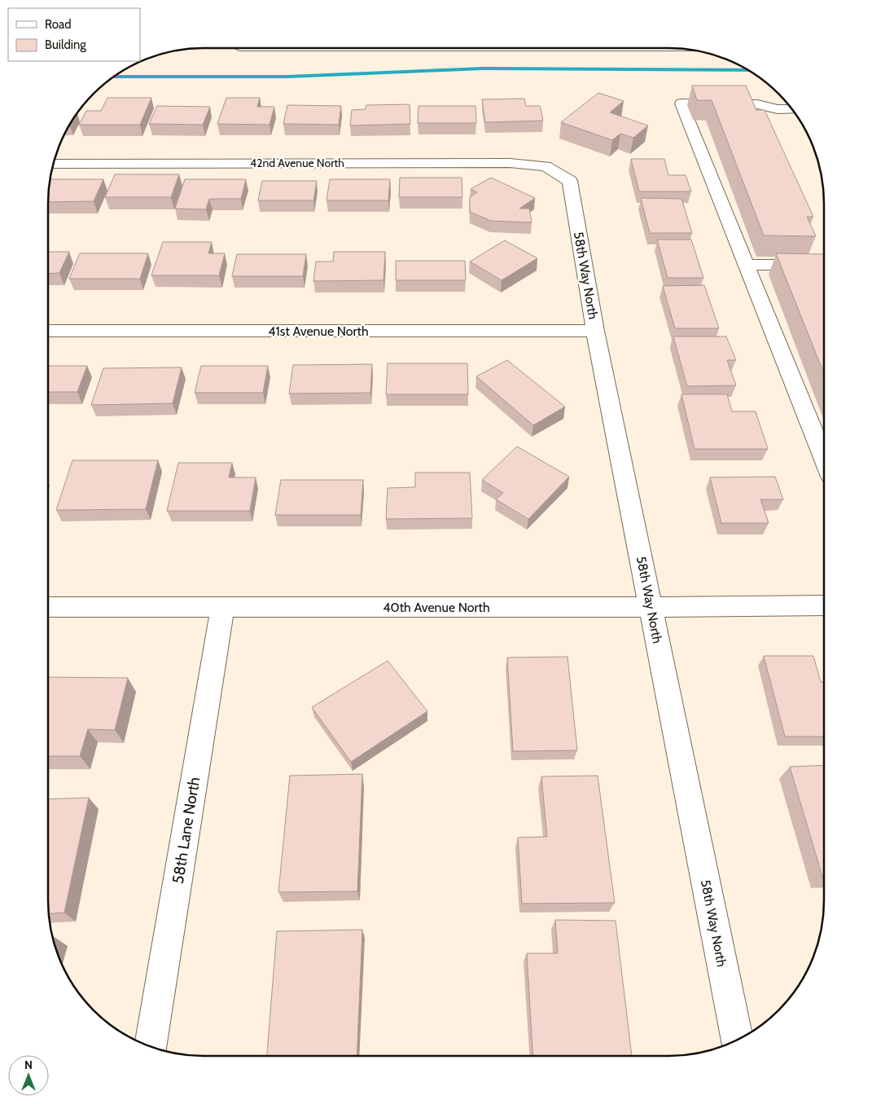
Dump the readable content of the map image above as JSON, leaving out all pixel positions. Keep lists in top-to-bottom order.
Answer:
{
  "streets": {
    "street": [
      "42nd Avenue North",
      "58th Way North",
      "41st Avenue North",
      "40th Avenue North",
      "58th Lane North"
    ]
  },
  "crossings": [
    ["42nd Avenue North", "58th Way North"],
    ["58th Way North", "41st Avenue North"],
    ["58th Way North", "40th Avenue North"],
    ["40th Avenue North", "58th Lane North"]
  ],
  "legend": ["Road", "Building"],
  "north": "top"
}
